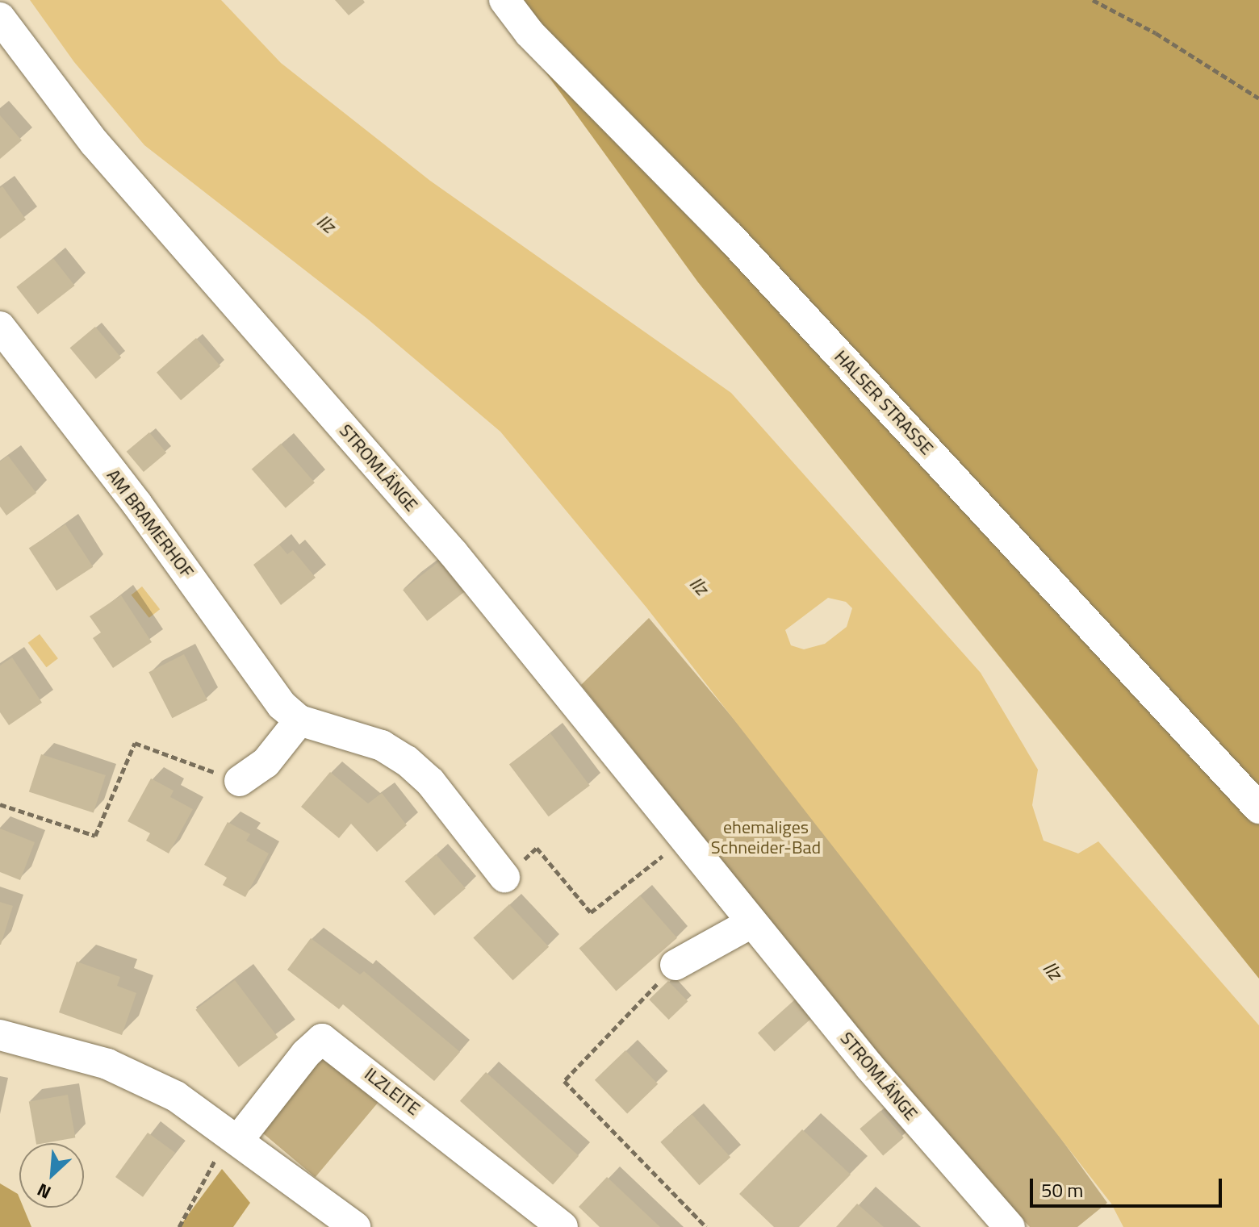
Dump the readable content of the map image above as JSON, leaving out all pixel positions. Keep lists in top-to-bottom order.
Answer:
{
  "streets": {
    "street": [
      "HALSER STRASSE",
      "STROMLÄNGE",
      "AM BRAMERHOF",
      "ILZLEITE"
    ]
  },
  "water": ["Ilz"],
  "parks": ["ehemaliges Schneider-Bad"],
  "scale_bar": "50 m",
  "north": "bottom left"
}
